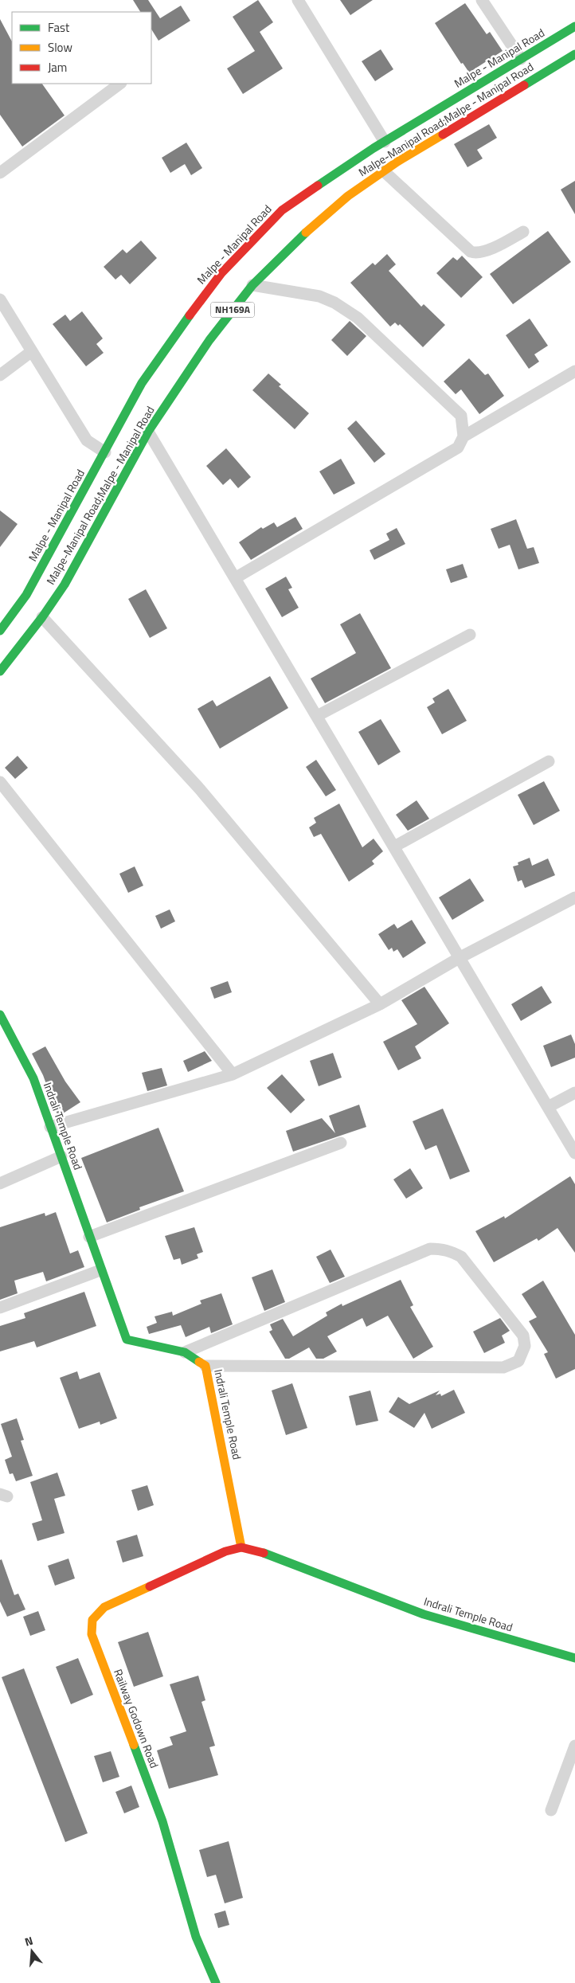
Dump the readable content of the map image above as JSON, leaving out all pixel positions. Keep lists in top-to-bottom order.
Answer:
{
  "streets": {
    "main road": [
      "Malpe - Manipal Road",
      "Malpe-Manipal Road;Malpe - Manipal Road",
      "NH169A",
      "Indrali Temple Road",
      "Railway Godown Road"
    ]
  },
  "crossings": [
    ["Indrali Temple Road", "Railway Godown Road"]
  ],
  "legend": ["Fast", "Slow", "Jam"],
  "north": "top"
}
